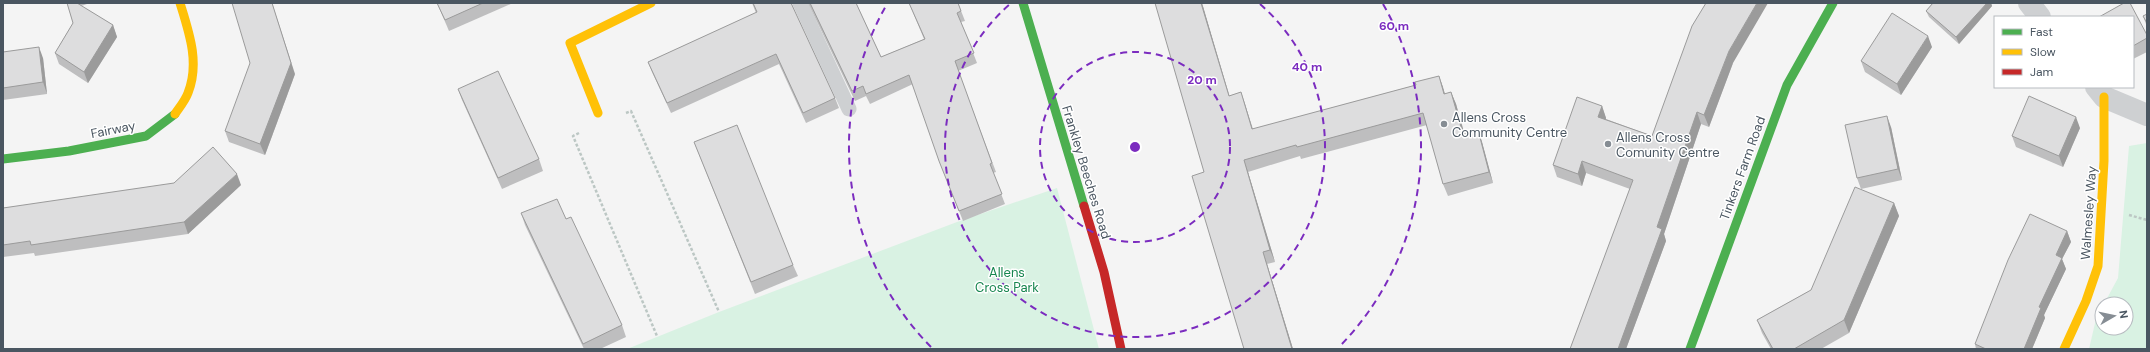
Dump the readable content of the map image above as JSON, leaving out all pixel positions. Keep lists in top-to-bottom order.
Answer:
{
  "streets": {
    "street": [
      "Fairway",
      "Tinkers Farm Road",
      "Frankley Beeches Road",
      "Walmesley Way"
    ]
  },
  "parks": ["Allens Cross Park"],
  "places": ["Allens Cross Community Centre", "Allens Cross Comunity Centre"],
  "legend": ["Fast", "Slow", "Jam"],
  "north": "right",
  "rings": ["60 m", "40 m", "20 m"]
}
